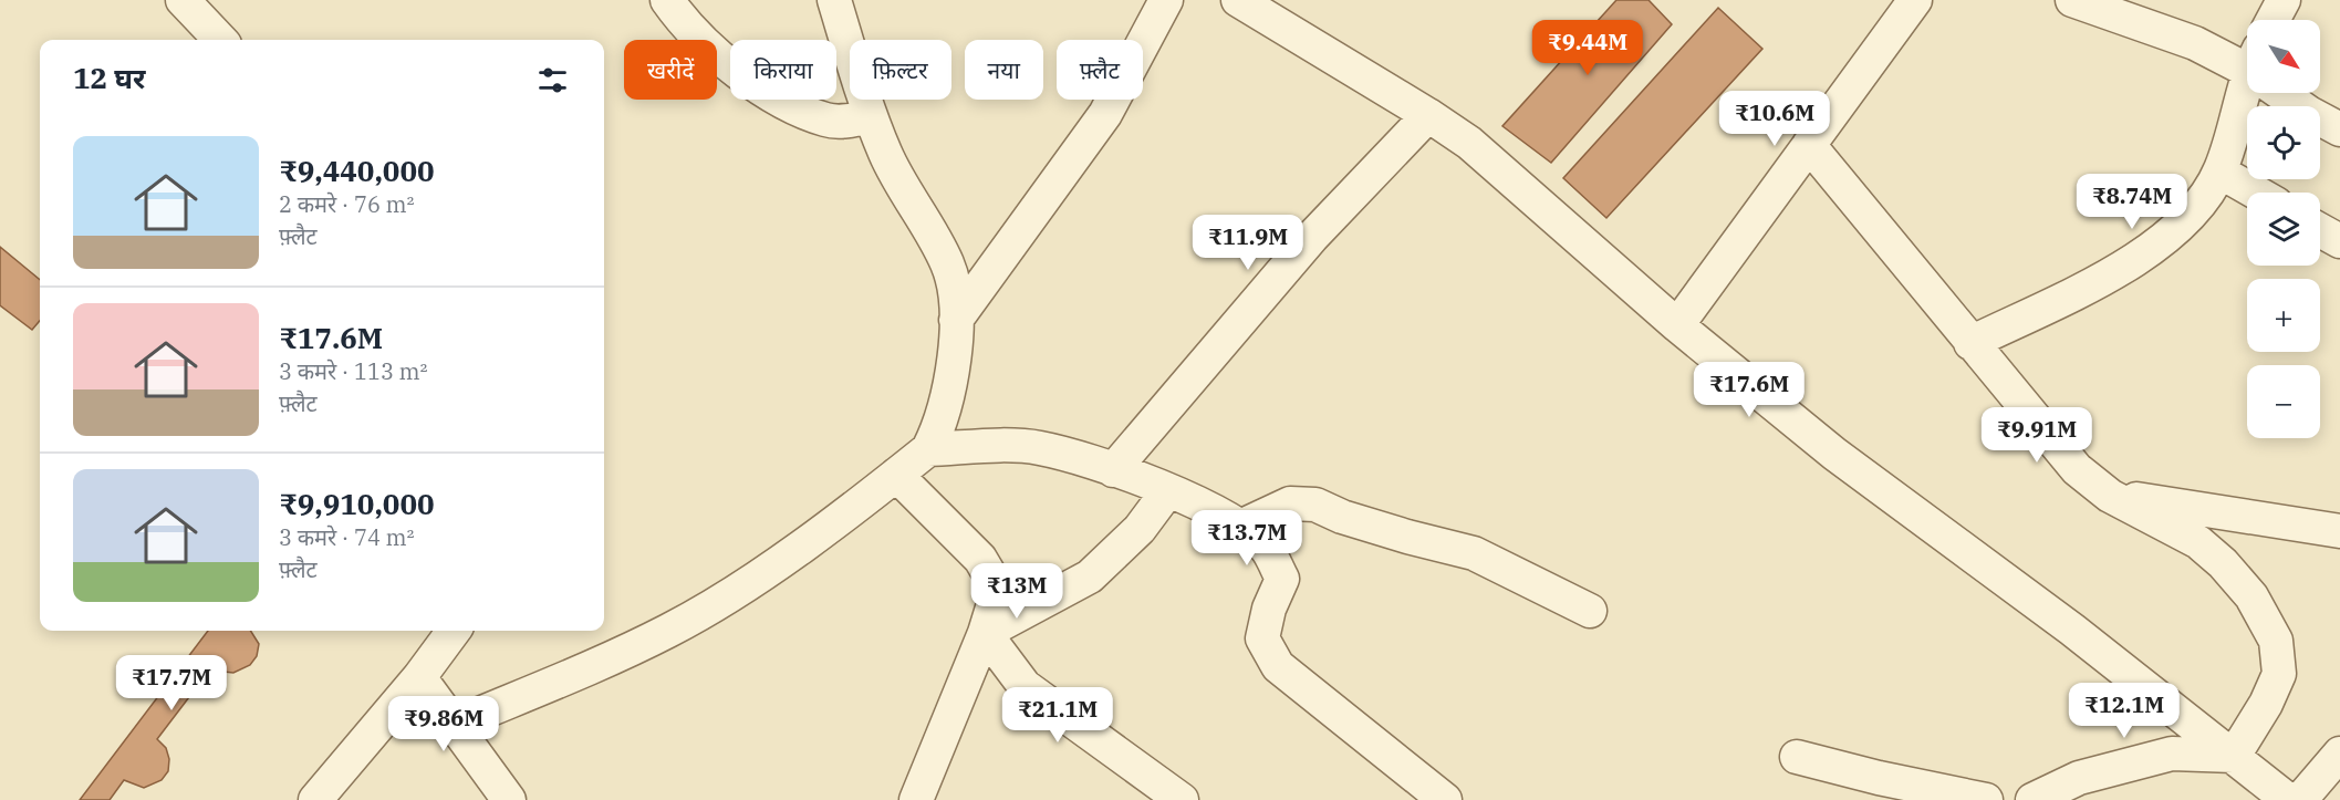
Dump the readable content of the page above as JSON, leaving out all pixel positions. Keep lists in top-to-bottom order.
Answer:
{
  "north": "bottom right",
  "page": {
    "map_buttons": ["+", "−"],
    "price": [
      "₹9.44M",
      "₹10.6M",
      "₹8.74M",
      "₹11.9M",
      "₹17.6M",
      "₹9.91M",
      "₹13.7M",
      "₹13M",
      "₹17.7M",
      "₹12.1M",
      "₹21.1M",
      "₹9.86M"
    ],
    "chip": [
      "खरीदें",
      "किराया",
      "फ़िल्टर",
      "नया",
      "फ़्लैट"
    ],
    "heading": "12 घर",
    "list": [
      {
        "name": "₹9,440,000",
        "note": "2 कमरे · 76 m² · फ़्लैट"
      },
      {
        "name": "₹17.6M",
        "note": "3 कमरे · 113 m² · फ़्लैट"
      },
      {
        "name": "₹9,910,000",
        "note": "3 कमरे · 74 m² · फ़्लैट"
      }
    ]
  }
}
